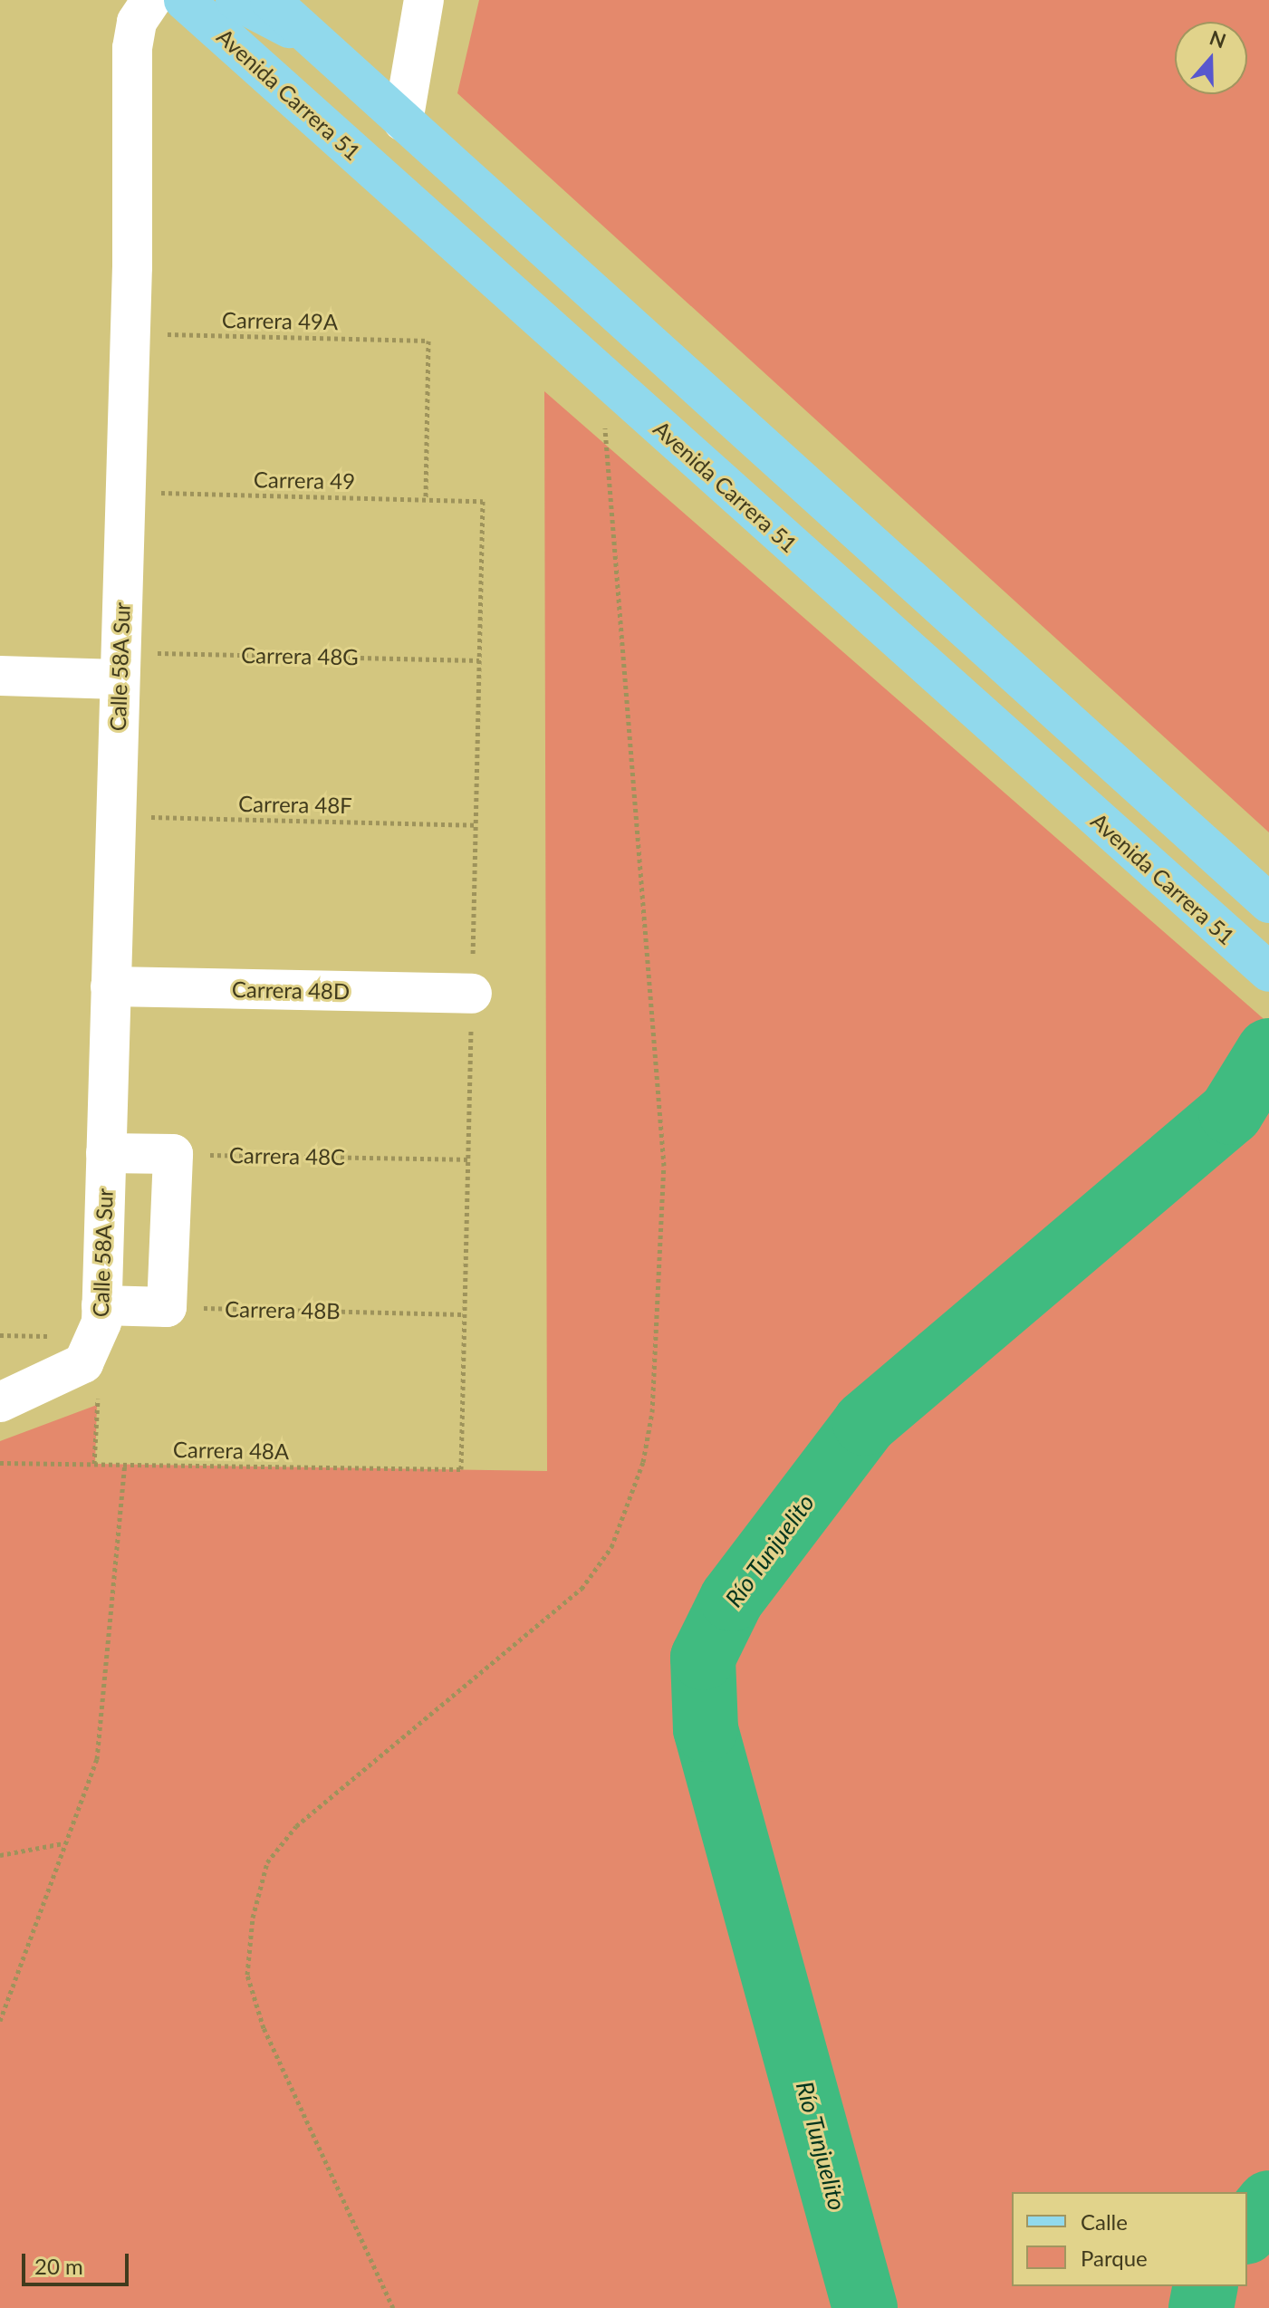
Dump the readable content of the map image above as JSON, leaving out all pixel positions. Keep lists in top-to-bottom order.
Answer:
{
  "streets": {
    "main road": ["Avenida Carrera 51"],
    "street": ["Calle 58A Sur", "Carrera 48D"],
    "path": [
      "Carrera 49A",
      "Carrera 49",
      "Carrera 48G",
      "Carrera 48F",
      "Carrera 48C",
      "Carrera 48B",
      "Carrera 48A"
    ]
  },
  "crossings": [
    ["Carrera 49A", "Carrera 49"],
    ["Carrera 49A", "Calle 58A Sur"],
    ["Carrera 49", "Calle 58A Sur"],
    ["Carrera 48G", "Calle 58A Sur"],
    ["Calle 58A Sur", "Carrera 48F"],
    ["Calle 58A Sur", "Carrera 48D"]
  ],
  "water": ["Río Tunjuelito"],
  "legend": ["Calle", "Parque"],
  "scale_bar": "20 m",
  "north": "top"
}
